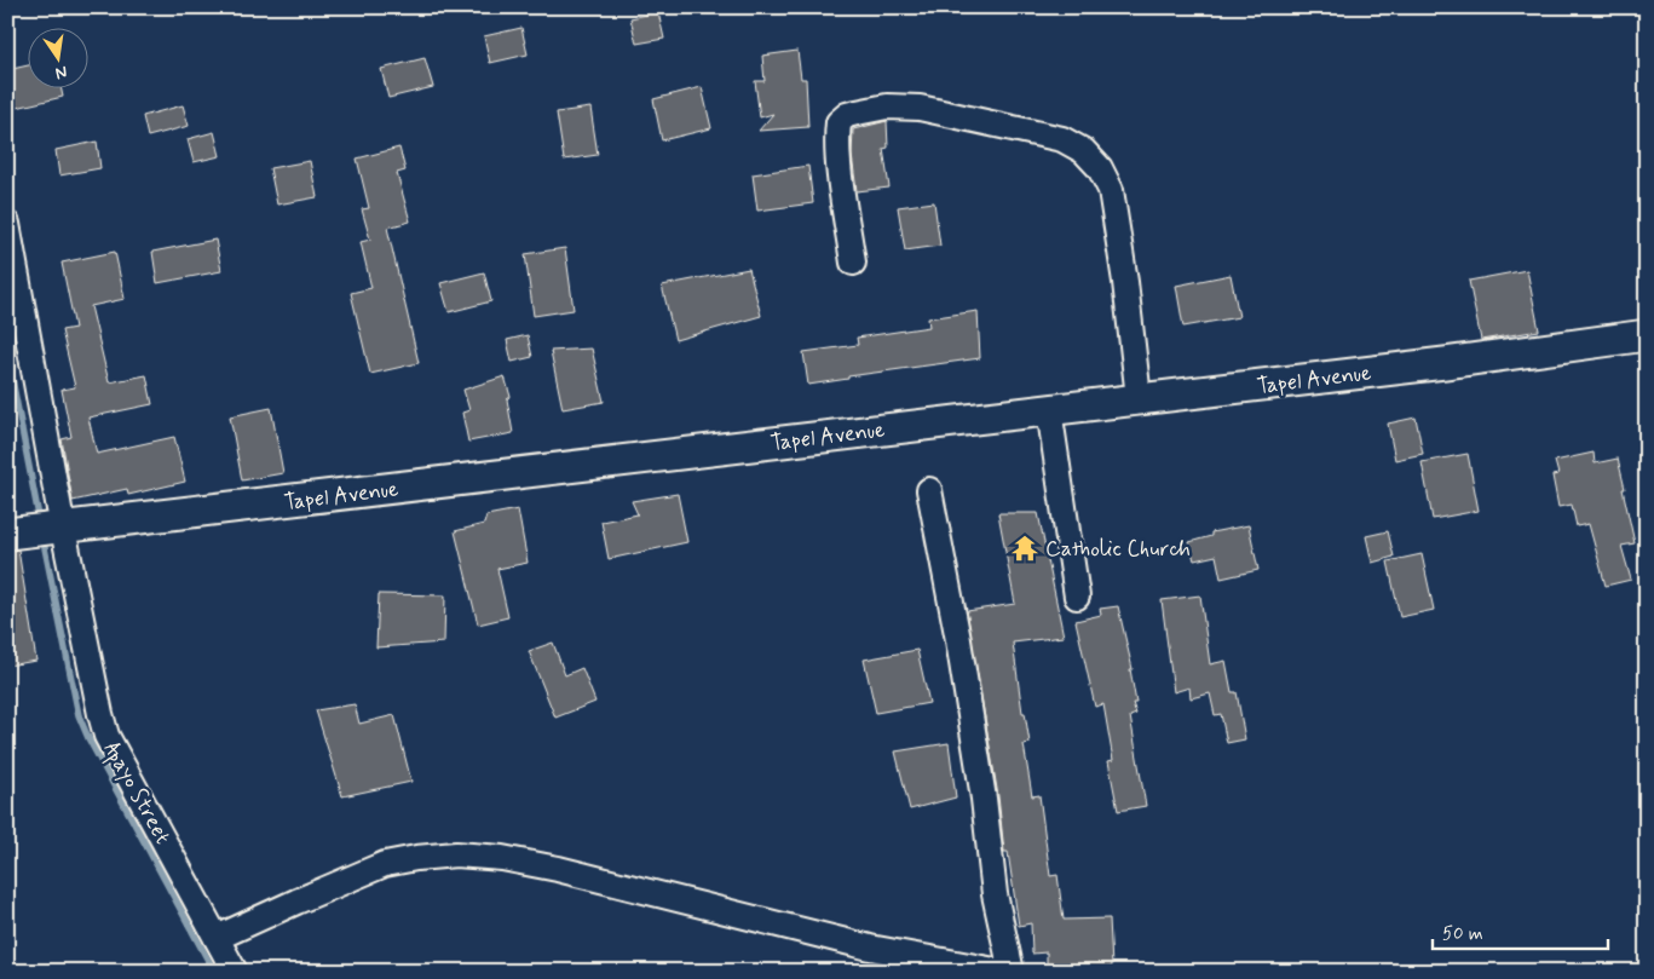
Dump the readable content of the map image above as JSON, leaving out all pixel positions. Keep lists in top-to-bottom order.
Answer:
{
  "streets": {
    "street": ["Tapel Avenue", "Apayo Street"]
  },
  "crossings": [
    ["Tapel Avenue", "Apayo Street"]
  ],
  "places": {
    "temple": ["Catholic Church"]
  },
  "scale_bar": "50 m",
  "north": "bottom"
}
